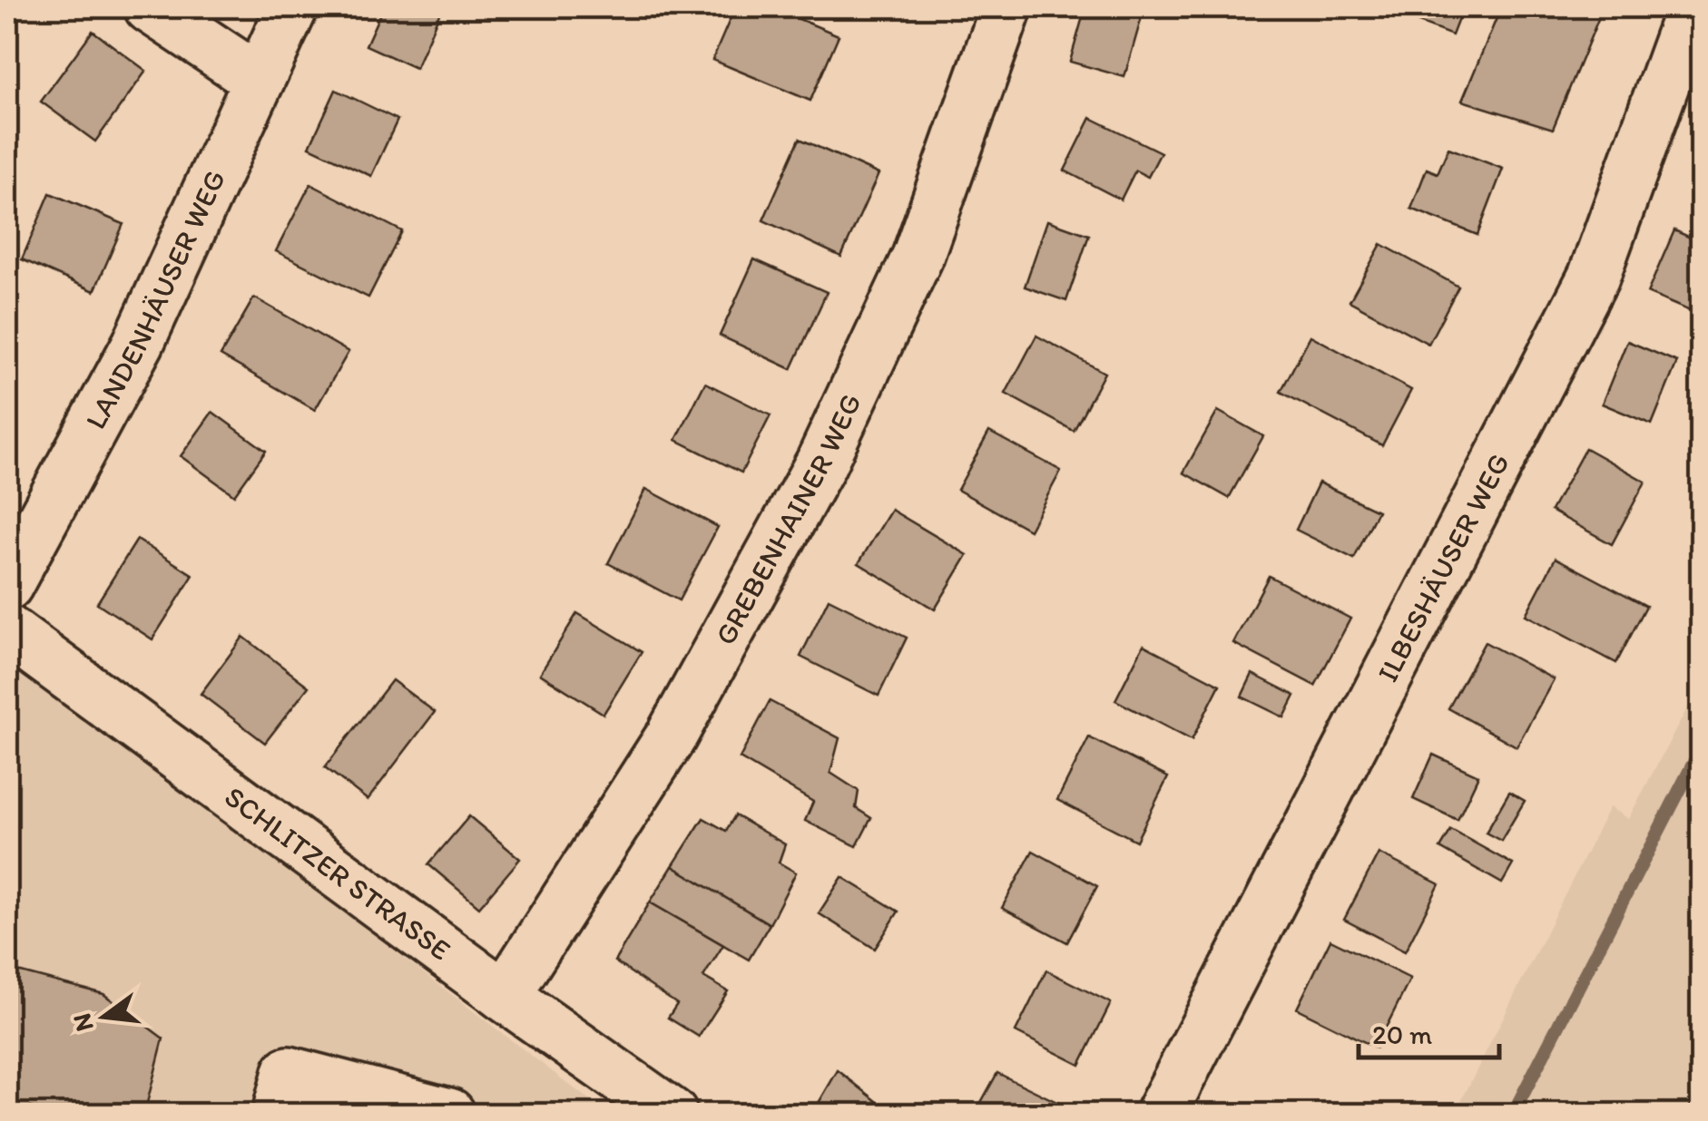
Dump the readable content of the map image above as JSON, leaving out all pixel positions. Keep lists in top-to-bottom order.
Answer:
{
  "streets": {
    "street": [
      "LANDENHÄUSER WEG",
      "GREBENHAINER WEG",
      "ILBESHÄUSER WEG",
      "SCHLITZER STRASSE"
    ]
  },
  "crossings": [
    ["GREBENHAINER WEG", "SCHLITZER STRASSE"]
  ],
  "scale_bar": "20 m",
  "north": "left"
}
